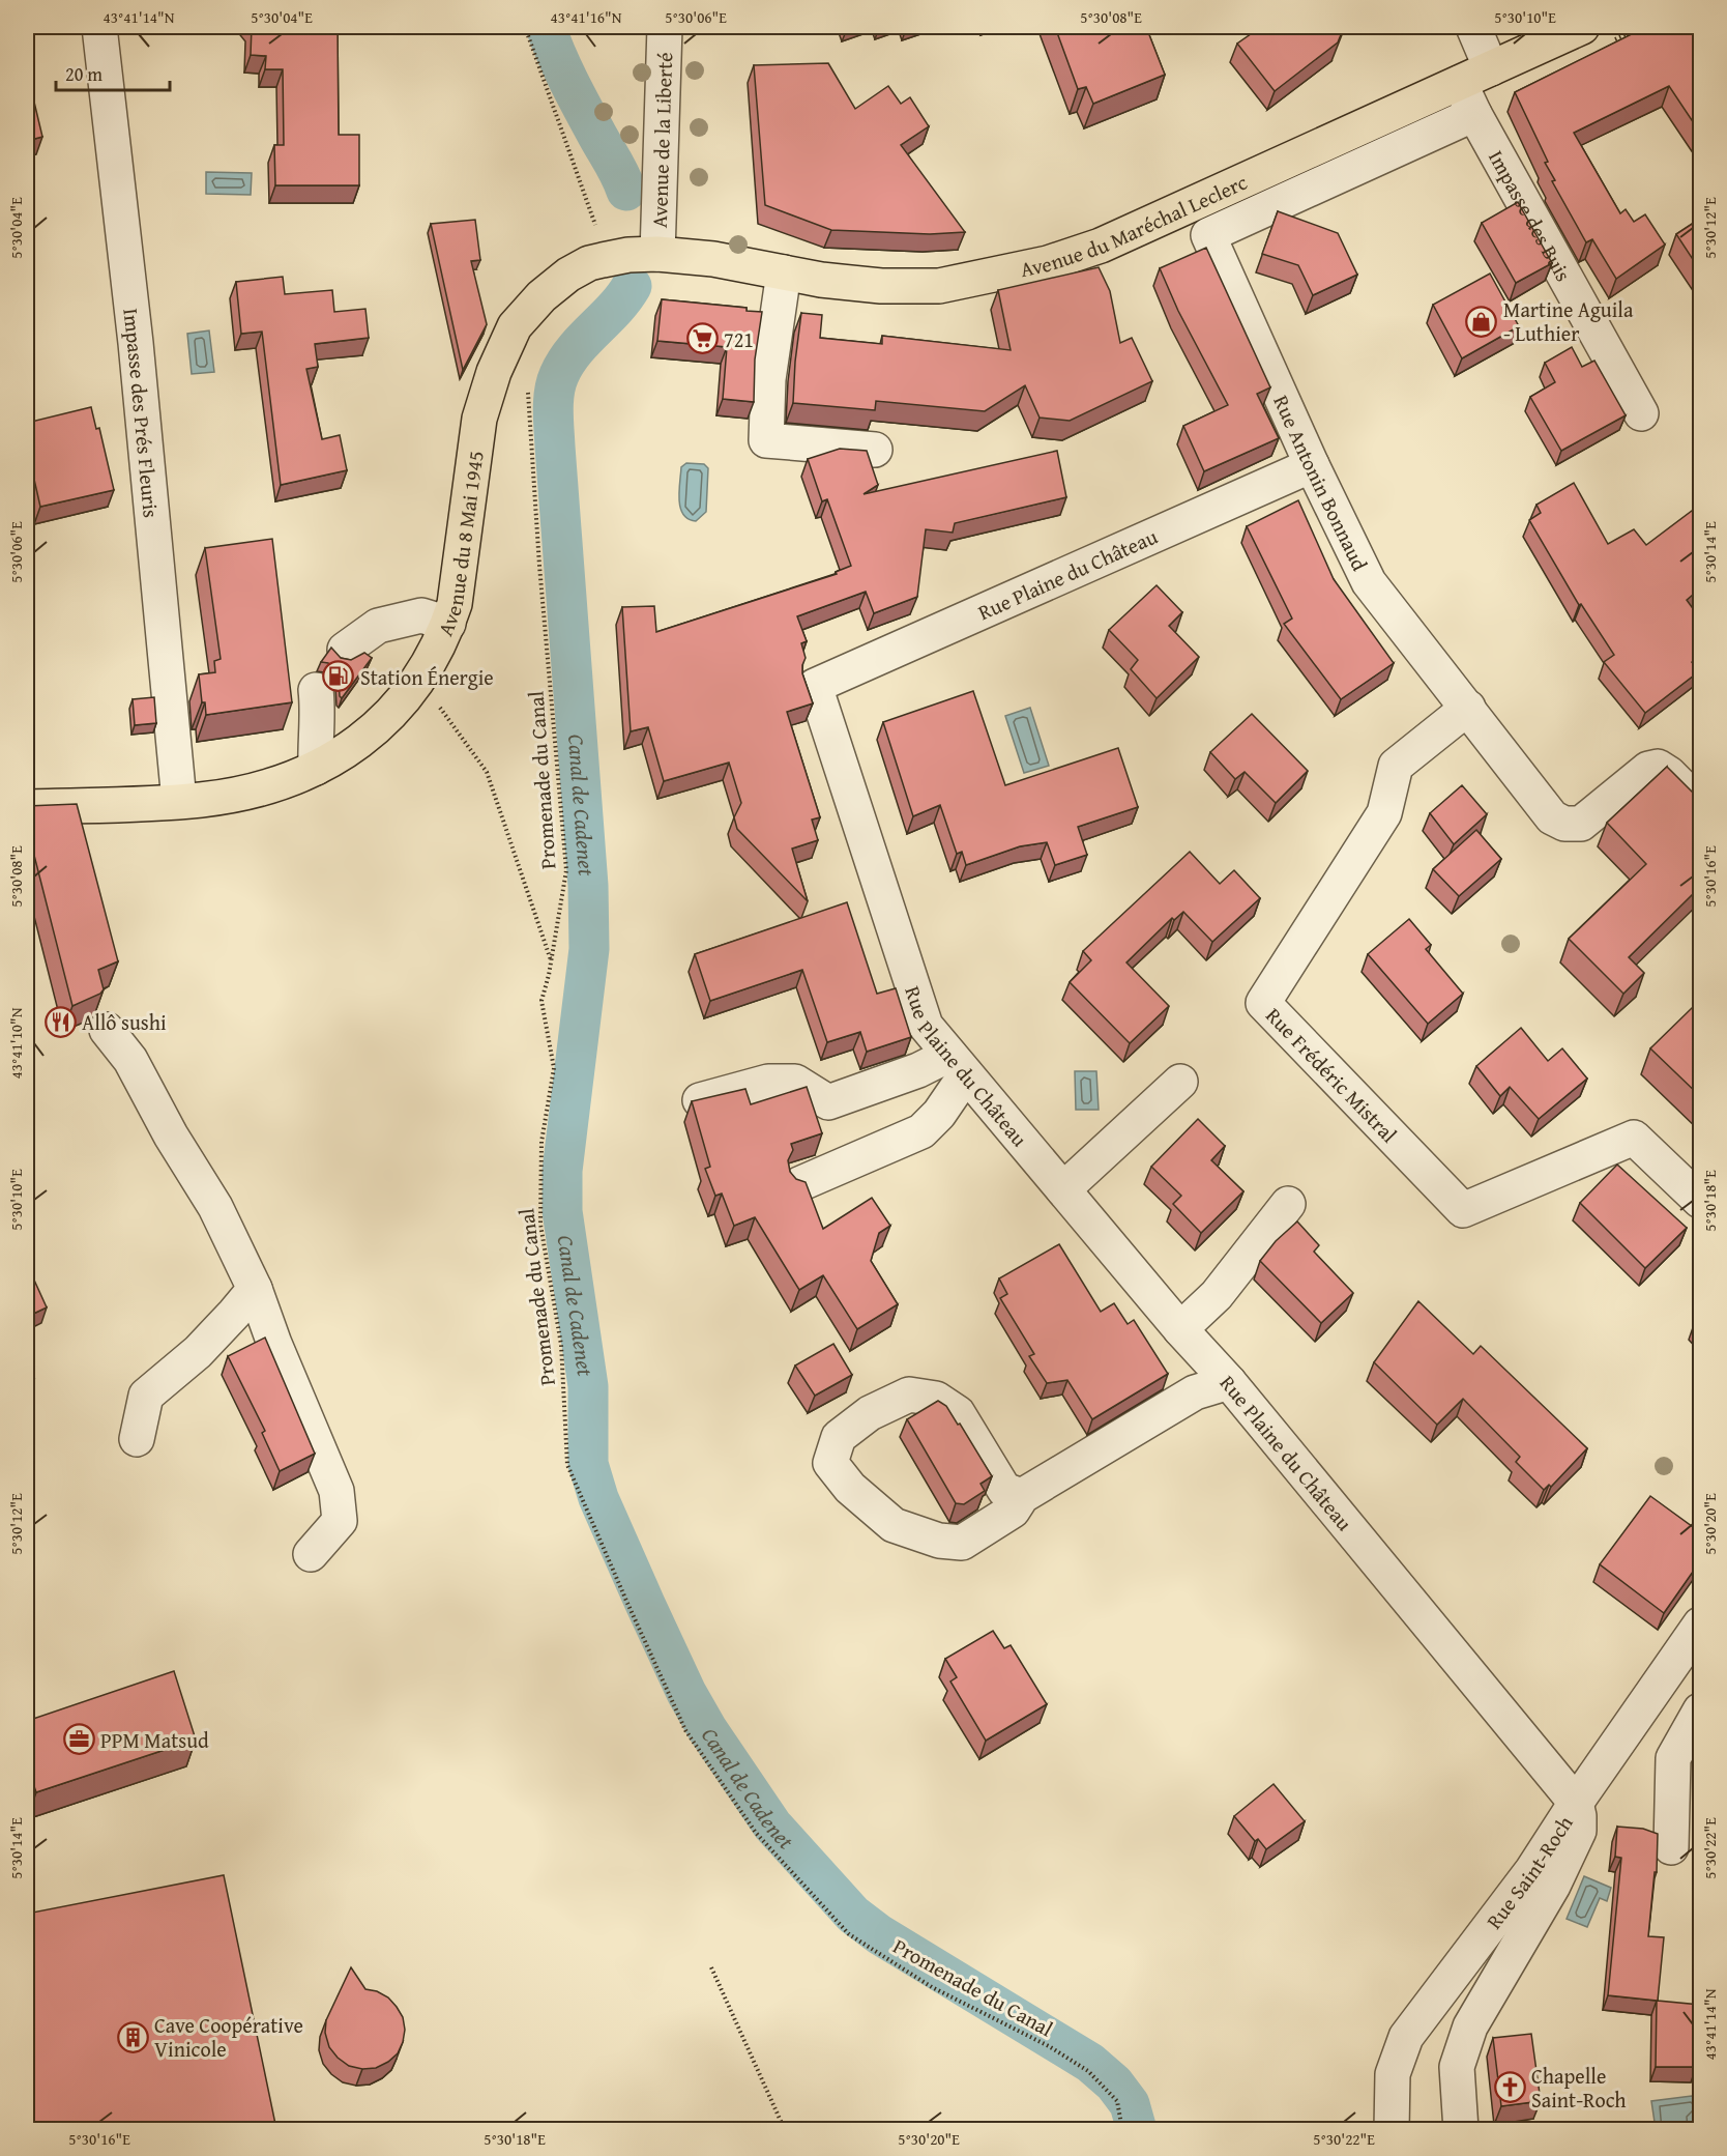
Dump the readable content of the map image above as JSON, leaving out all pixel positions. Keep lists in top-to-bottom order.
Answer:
{
  "streets": {
    "main road": ["Avenue du Maréchal Leclerc", "Avenue du 8 Mai 1945"],
    "street": [
      "Avenue de la Liberté",
      "Impasse des Buis",
      "Impasse des Prés Fleuris",
      "Rue Antonin Bonnaud",
      "Rue Plaine du Château",
      "Rue Frédéric Mistral",
      "Rue Saint-Roch"
    ],
    "path": ["Promenade du Canal"]
  },
  "crossings": [
    ["Avenue de la Liberté", "Avenue du Maréchal Leclerc"],
    ["Avenue de la Liberté", "Avenue du 8 Mai 1945"],
    ["Impasse des Buis", "Avenue du Maréchal Leclerc"],
    ["Impasse des Buis", "Rue Antonin Bonnaud"],
    ["Avenue du Maréchal Leclerc", "Avenue du 8 Mai 1945"],
    ["Impasse des Prés Fleuris", "Avenue du 8 Mai 1945"],
    ["Rue Antonin Bonnaud", "Rue Plaine du Château"],
    ["Rue Antonin Bonnaud", "Rue Frédéric Mistral"],
    ["Rue Plaine du Château", "Rue Saint-Roch"]
  ],
  "water": ["Canal de Cadenet"],
  "places": {
    "shop": ["Martine Aguila - Luthier"],
    "supermarket": ["721"],
    "fuel station": ["Station Énergie"],
    "restaurant": ["Allô sushi"],
    "office": ["PPM Matsud"],
    "building": ["Cave Coopérative Vinicole"],
    "church": ["Chapelle Saint-Roch"]
  },
  "scale_bar": "20 m",
  "coordinates": [
    "43°41'14\"N",
    "5°30'04\"E",
    "43°41'16\"N",
    "5°30'06\"E",
    "5°30'08\"E",
    "5°30'10\"E",
    "5°30'12\"E",
    "5°30'14\"E",
    "5°30'16\"E",
    "43°41'10\"N",
    "5°30'18\"E",
    "5°30'20\"E",
    "5°30'22\"E"
  ]
}
